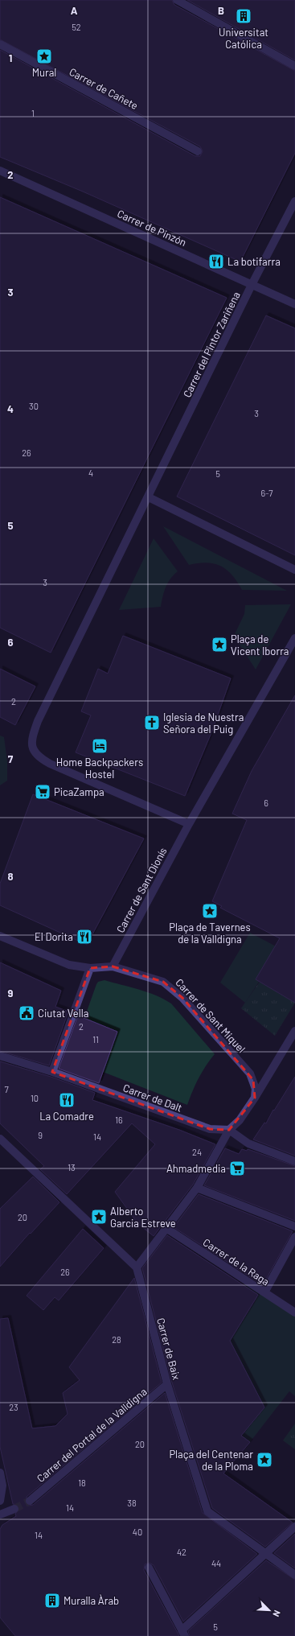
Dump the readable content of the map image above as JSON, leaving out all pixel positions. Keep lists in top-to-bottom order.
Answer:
{
  "streets": {
    "street": [
      "Carrer de Cañete",
      "Carrer de Pinzón",
      "Carrer del Pintor Zariñena",
      "Carrer de Sant Dionís",
      "Carrer de Sant Miquel",
      "Carrer de Dalt",
      "Carrer de la Raga",
      "Carrer de Baix",
      "Carrer del Portal de la Valldigna"
    ]
  },
  "crossings": [
    ["Carrer de Pinzón", "Carrer del Pintor Zariñena"],
    ["Carrer de Sant Dionís", "Carrer de Sant Miquel"],
    ["Carrer de Baix", "Carrer del Portal de la Valldigna"]
  ],
  "places": {
    "building": ["Universitat Católica", "Muralla Àrab"],
    "place": [
      "Mural",
      "Plaça de Vicent Iborra",
      "Plaça de Tavernes de la Valldigna",
      "Alberto Garcia Estreve",
      "Plaça del Centenar de la Ploma"
    ],
    "restaurant": ["La botifarra", "El Dorita", "La Comadre"],
    "church": ["Iglesia de Nuestra Señora del Puig"],
    "hotel": ["Home Backpackers Hostel"],
    "supermarket": ["PicaZampa", "Ahmadmedia"],
    "public building": ["Ciutat Vella"]
  },
  "house_numbers": [
    "52",
    "1",
    "30",
    "3",
    "26",
    "4",
    "5",
    "6-7",
    "3",
    "2",
    "6",
    "2",
    "11",
    "7",
    "10",
    "16",
    "9",
    "14",
    "24",
    "13",
    "20",
    "26",
    "28",
    "23",
    "20",
    "18",
    "38",
    "14",
    "40",
    "14",
    "42",
    "44",
    "5"
  ],
  "north": "bottom right",
  "grid": {
    "columns": ["A", "B"],
    "rows": [
      "1",
      "2",
      "3",
      "4",
      "5",
      "6",
      "7",
      "8",
      "9"
    ]
  }
}
